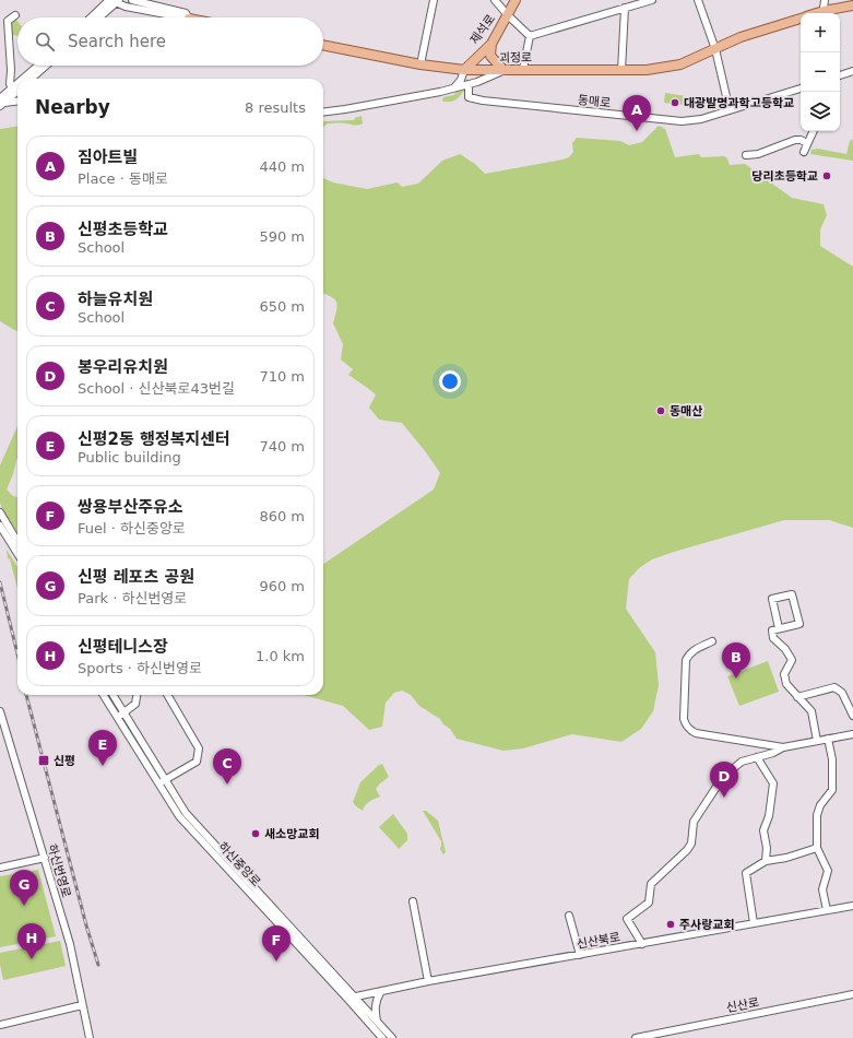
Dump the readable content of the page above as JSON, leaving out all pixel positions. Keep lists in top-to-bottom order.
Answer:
{
  "streets": {
    "main road": ["제석로", "괴정로"],
    "street": [
      "동매로",
      "하신번영로",
      "신산북로",
      "신산로"
    ]
  },
  "crossings": [
    ["제석로", "괴정로"]
  ],
  "places": {
    "other": [
      "대광발명과학고등학교",
      "당리초등학교",
      "동매산",
      "새소망교회",
      "주사랑교회"
    ],
    "transit": ["신평"]
  },
  "page": {
    "map_buttons": ["+", "−"],
    "search": "Search here",
    "heading": ["Nearby", "8 results"],
    "pins": [
      "A",
      "B",
      "E",
      "C",
      "D",
      "G",
      "H",
      "F"
    ],
    "list": [
      {
        "mark": "A",
        "name": "짐아트빌",
        "note": "Place · 동매로",
        "value": "440 m"
      },
      {
        "mark": "B",
        "name": "신평초등학교",
        "note": "School",
        "value": "590 m"
      },
      {
        "mark": "C",
        "name": "하늘유치원",
        "note": "School",
        "value": "650 m"
      },
      {
        "mark": "D",
        "name": "봉우리유치원",
        "note": "School · 신산북로43번길",
        "value": "710 m"
      },
      {
        "mark": "E",
        "name": "신평2동 행정복지센터",
        "note": "Public building",
        "value": "740 m"
      },
      {
        "mark": "F",
        "name": "쌍용부산주유소",
        "note": "Fuel · 하신중앙로",
        "value": "860 m"
      },
      {
        "mark": "G",
        "name": "신평 레포츠 공원",
        "note": "Park · 하신번영로",
        "value": "960 m"
      },
      {
        "mark": "H",
        "name": "신평테니스장",
        "note": "Sports · 하신번영로",
        "value": "1.0 km"
      }
    ]
  }
}
